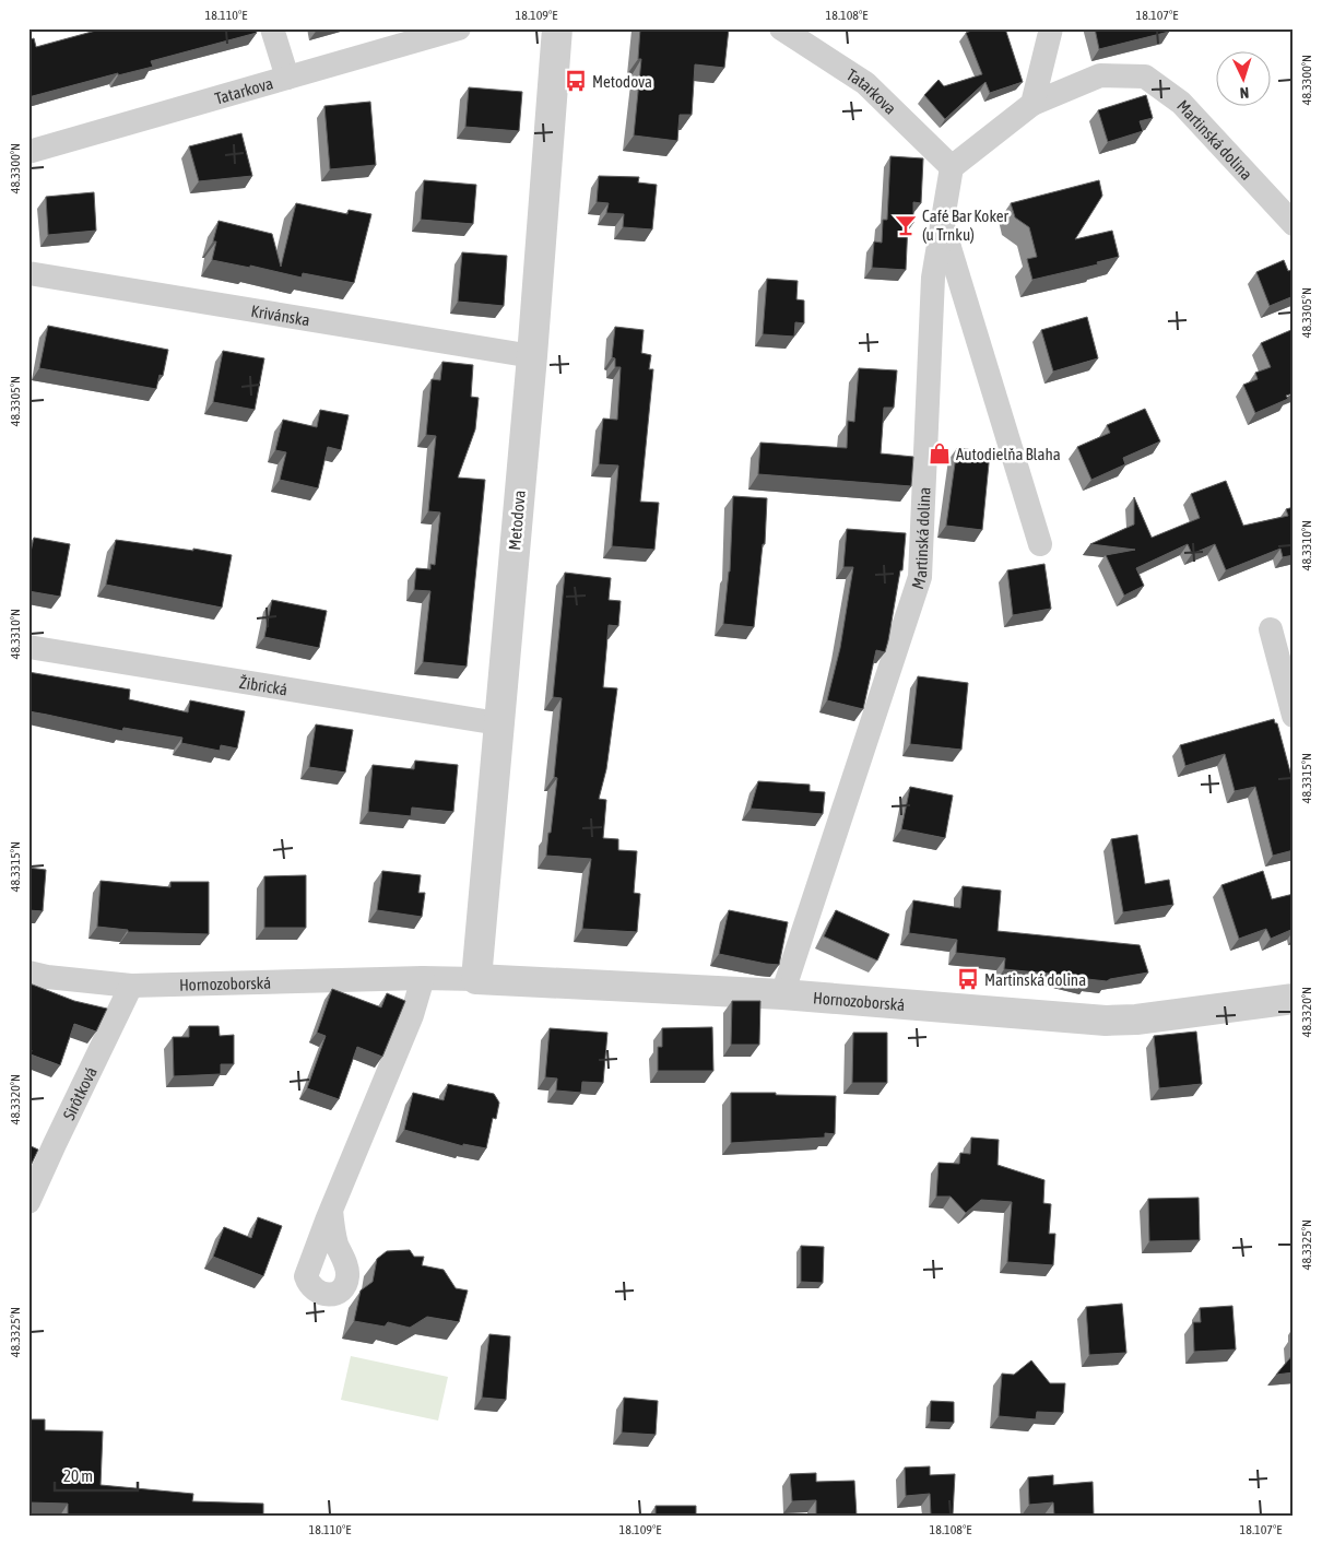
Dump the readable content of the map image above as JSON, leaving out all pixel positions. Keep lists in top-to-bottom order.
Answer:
{
  "streets": {
    "street": [
      "Tatarkova",
      "Martinská dolina",
      "Krivánska",
      "Metodova",
      "Žibrická",
      "Hornozoborská",
      "Sirôtková"
    ]
  },
  "crossings": [
    ["Tatarkova", "Martinská dolina"],
    ["Martinská dolina", "Hornozoborská"],
    ["Krivánska", "Metodova"],
    ["Metodova", "Žibrická"],
    ["Metodova", "Hornozoborská"],
    ["Hornozoborská", "Sirôtková"]
  ],
  "places": {
    "bus stop": ["Metodova", "Martinská dolina"],
    "bar": ["Café Bar Koker (u Trnku)"],
    "shop": ["Autodielňa Blaha"]
  },
  "scale_bar": "20 m",
  "north": "bottom",
  "coordinates": [
    "18.110°E",
    "18.109°E",
    "18.108°E",
    "18.107°E",
    "48.3300°N",
    "48.3305°N",
    "48.3310°N",
    "48.3315°N",
    "48.3320°N",
    "48.3325°N"
  ]
}
